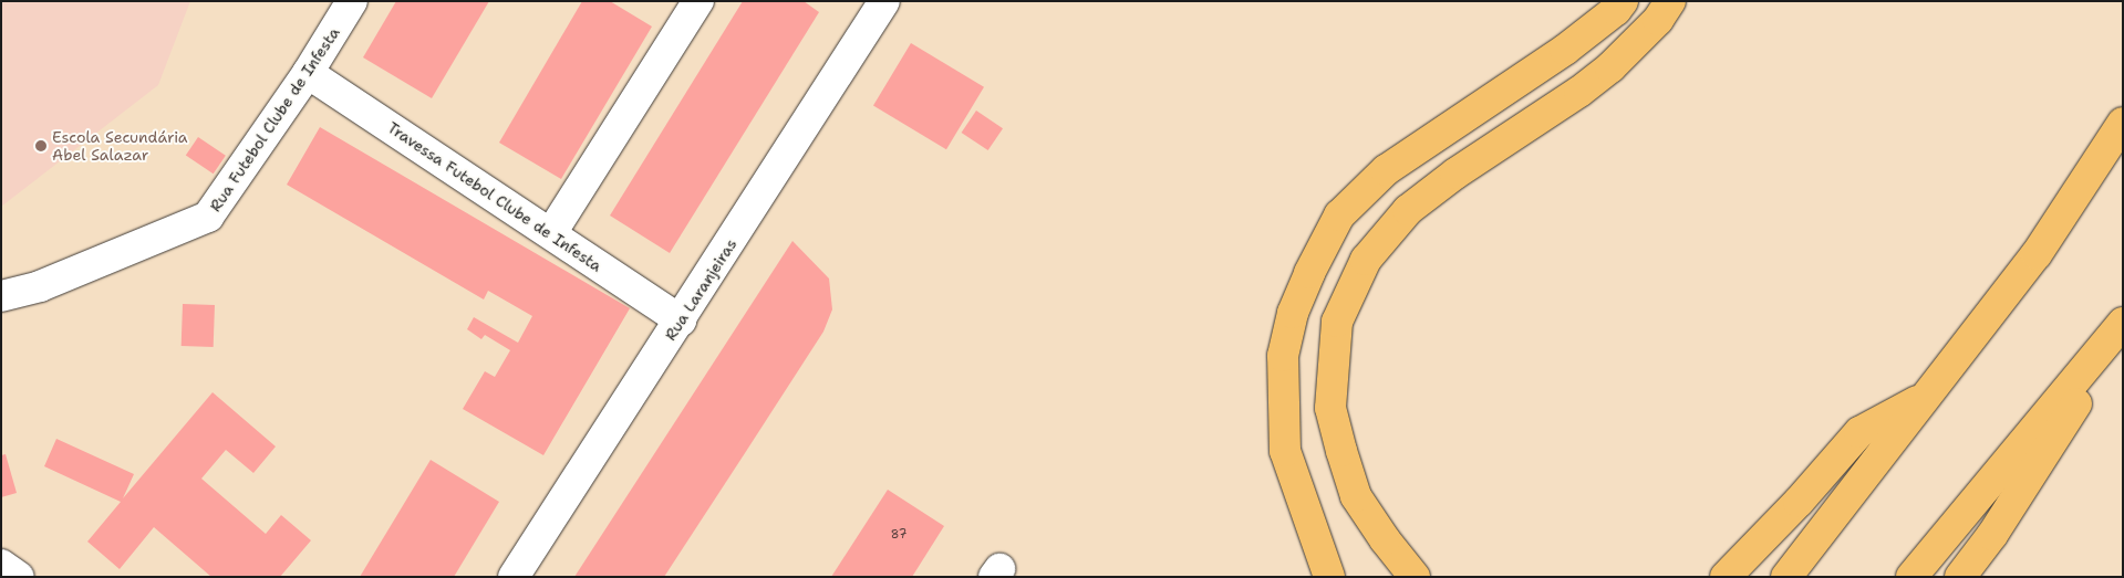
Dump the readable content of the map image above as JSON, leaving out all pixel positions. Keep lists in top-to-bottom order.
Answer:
{
  "streets": {
    "street": ["Rua Futebol Clube de Infesta", "Travessa Futebol Clube de Infesta", "Rua Laranjeiras"]
  },
  "crossings": [
    ["Rua Futebol Clube de Infesta", "Travessa Futebol Clube de Infesta"],
    ["Travessa Futebol Clube de Infesta", "Rua Laranjeiras"]
  ],
  "places": ["Escola Secundária Abel Salazar"],
  "house_numbers": ["87"]
}
